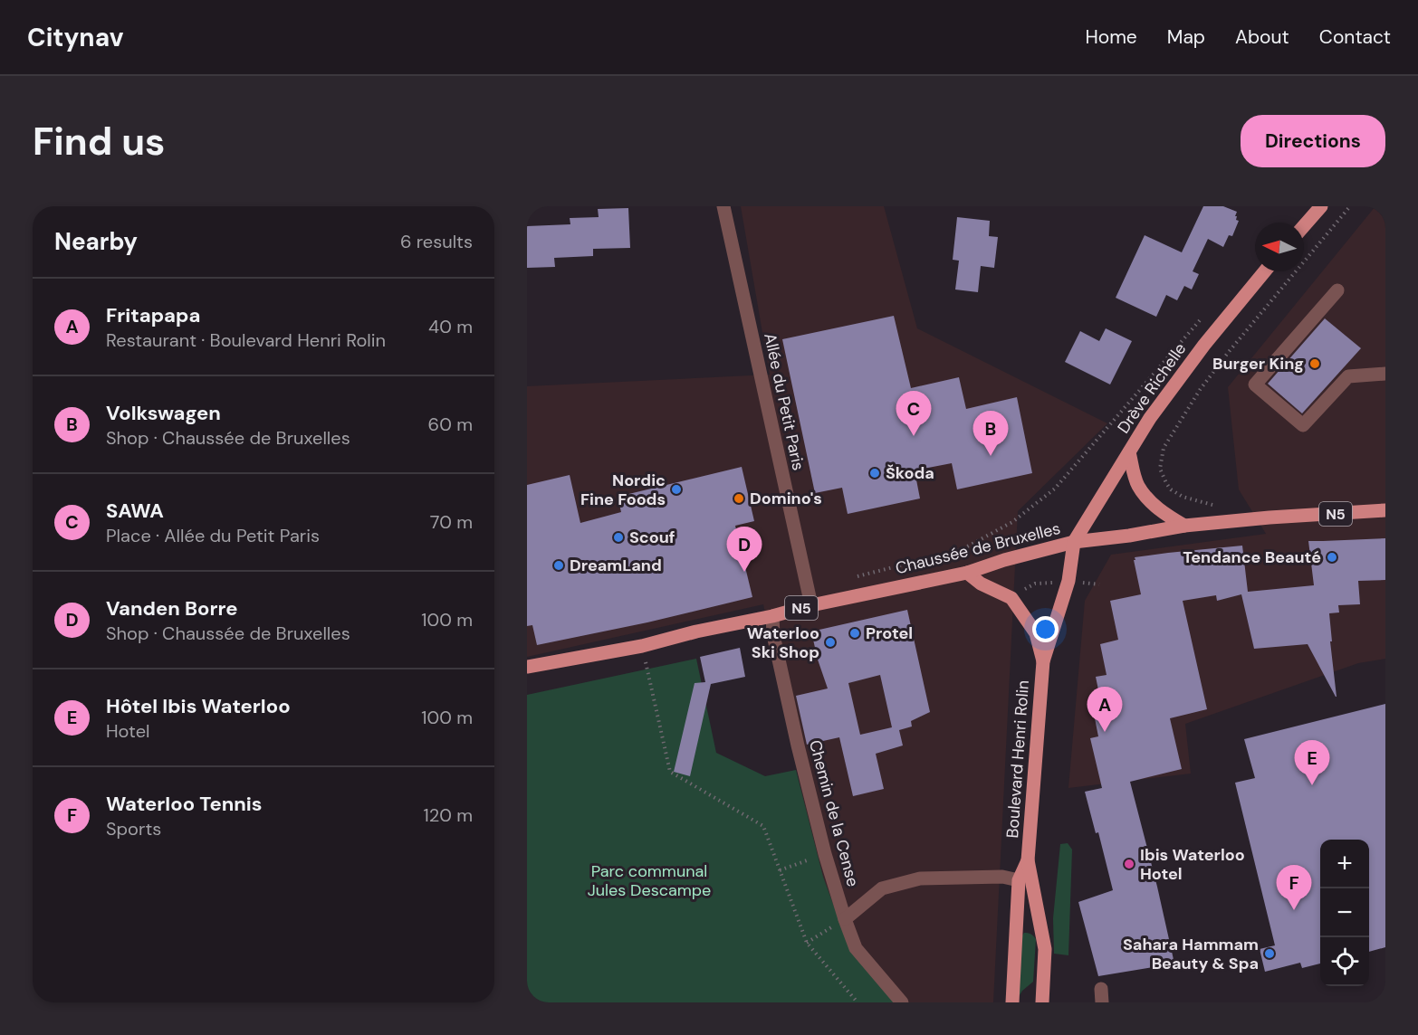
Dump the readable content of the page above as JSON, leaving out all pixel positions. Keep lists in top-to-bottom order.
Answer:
{
  "streets": {
    "main road": [
      "Drève Richelle",
      "N5",
      "Chaussée de Bruxelles",
      "Boulevard Henri Rolin"
    ],
    "street": ["Allée du Petit Paris", "Chemin de la Cense"]
  },
  "crossings": [
    ["Drève Richelle", "Chaussée de Bruxelles"],
    ["Drève Richelle", "Boulevard Henri Rolin"],
    ["Allée du Petit Paris", "Chaussée de Bruxelles"],
    ["Chaussée de Bruxelles", "Boulevard Henri Rolin"],
    ["Chaussée de Bruxelles", "Chemin de la Cense"]
  ],
  "parks": ["Parc communal Jules Descampe"],
  "places": [
    "Burger King",
    "Škoda",
    "Nordic Fine Foods",
    "Domino's",
    "Scouf",
    "Tendance Beauté",
    "DreamLand",
    "Protel",
    "Waterloo Ski Shop",
    "Ibis Waterloo Hotel",
    "Sahara Hammam Beauty & Spa"
  ],
  "north": "left",
  "page": {
    "header": "Citynav",
    "nav": [
      "Home",
      "Map",
      "About",
      "Contact"
    ],
    "buttons": "Directions",
    "title": "Find us",
    "heading": ["Nearby", "6 results"],
    "list": [
      {
        "mark": "A",
        "name": "Fritapapa",
        "note": "Restaurant · Boulevard Henri Rolin",
        "value": "40 m"
      },
      {
        "mark": "B",
        "name": "Volkswagen",
        "note": "Shop · Chaussée de Bruxelles",
        "value": "60 m"
      },
      {
        "mark": "C",
        "name": "SAWA",
        "note": "Place · Allée du Petit Paris",
        "value": "70 m"
      },
      {
        "mark": "D",
        "name": "Vanden Borre",
        "note": "Shop · Chaussée de Bruxelles",
        "value": "100 m"
      },
      {
        "mark": "E",
        "name": "Hôtel Ibis Waterloo",
        "note": "Hotel",
        "value": "100 m"
      },
      {
        "mark": "F",
        "name": "Waterloo Tennis",
        "note": "Sports",
        "value": "120 m"
      }
    ],
    "pins": [
      "C",
      "B",
      "D",
      "A",
      "E",
      "F"
    ],
    "map_buttons": ["+", "−"]
  }
}
